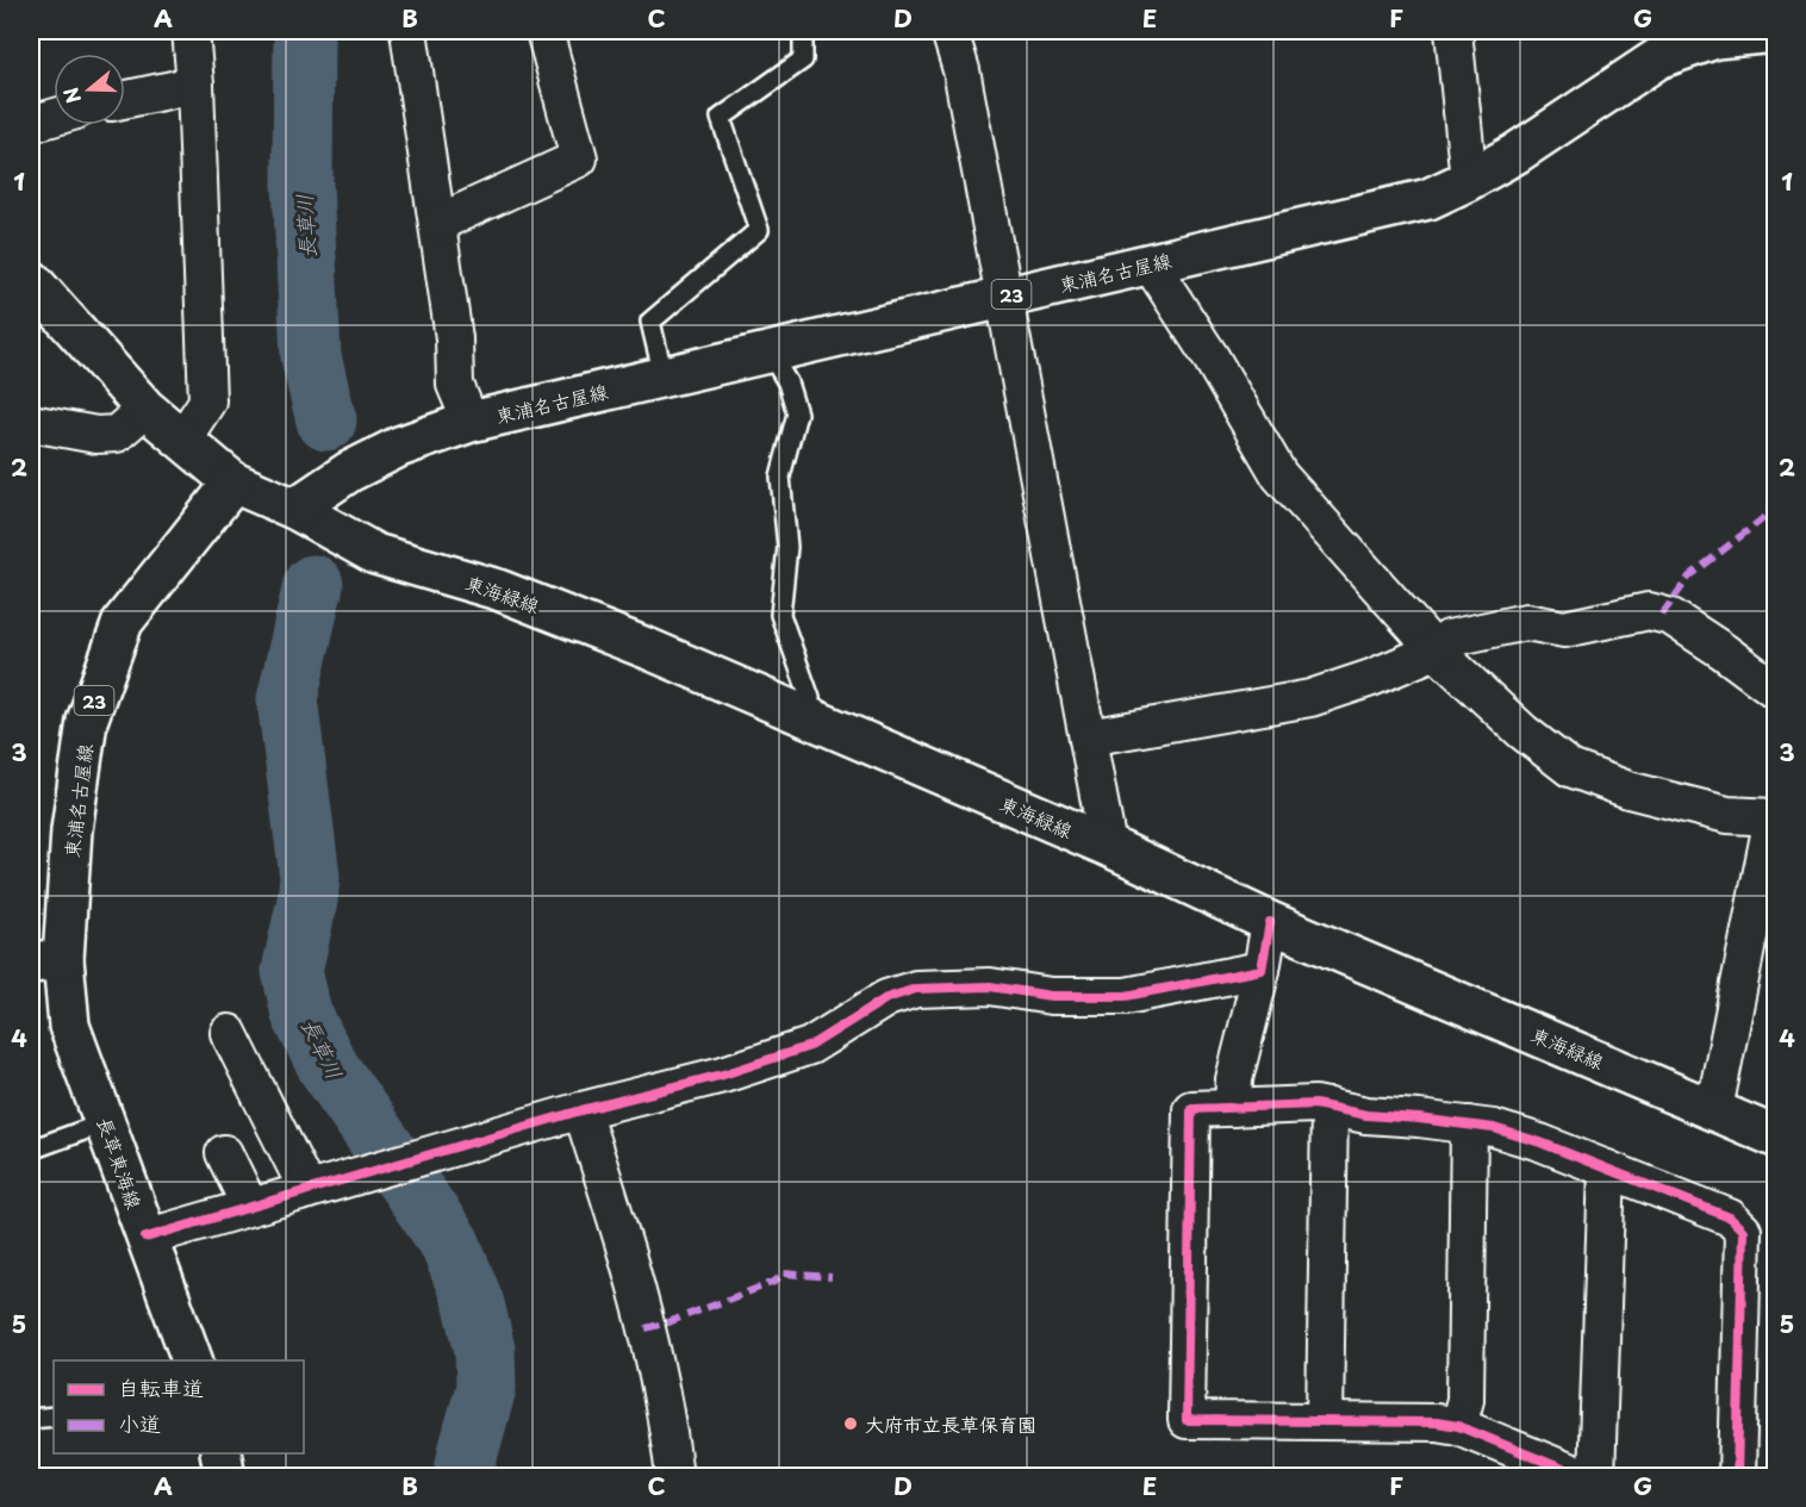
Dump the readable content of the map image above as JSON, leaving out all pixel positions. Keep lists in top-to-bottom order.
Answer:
{
  "streets": {
    "main road": [
      "東浦名古屋線",
      "23",
      "東海緑線",
      "長草東海線"
    ]
  },
  "crossings": [
    ["東浦名古屋線", "東海緑線"],
    ["東浦名古屋線", "長草東海線"]
  ],
  "water": ["長草川"],
  "places": ["大府市立長草保育園"],
  "legend": ["自転車道", "小道"],
  "north": "left",
  "grid": {
    "columns": [
      "A",
      "B",
      "C",
      "D",
      "E",
      "F",
      "G"
    ],
    "rows": [
      "1",
      "2",
      "3",
      "4",
      "5"
    ]
  }
}
